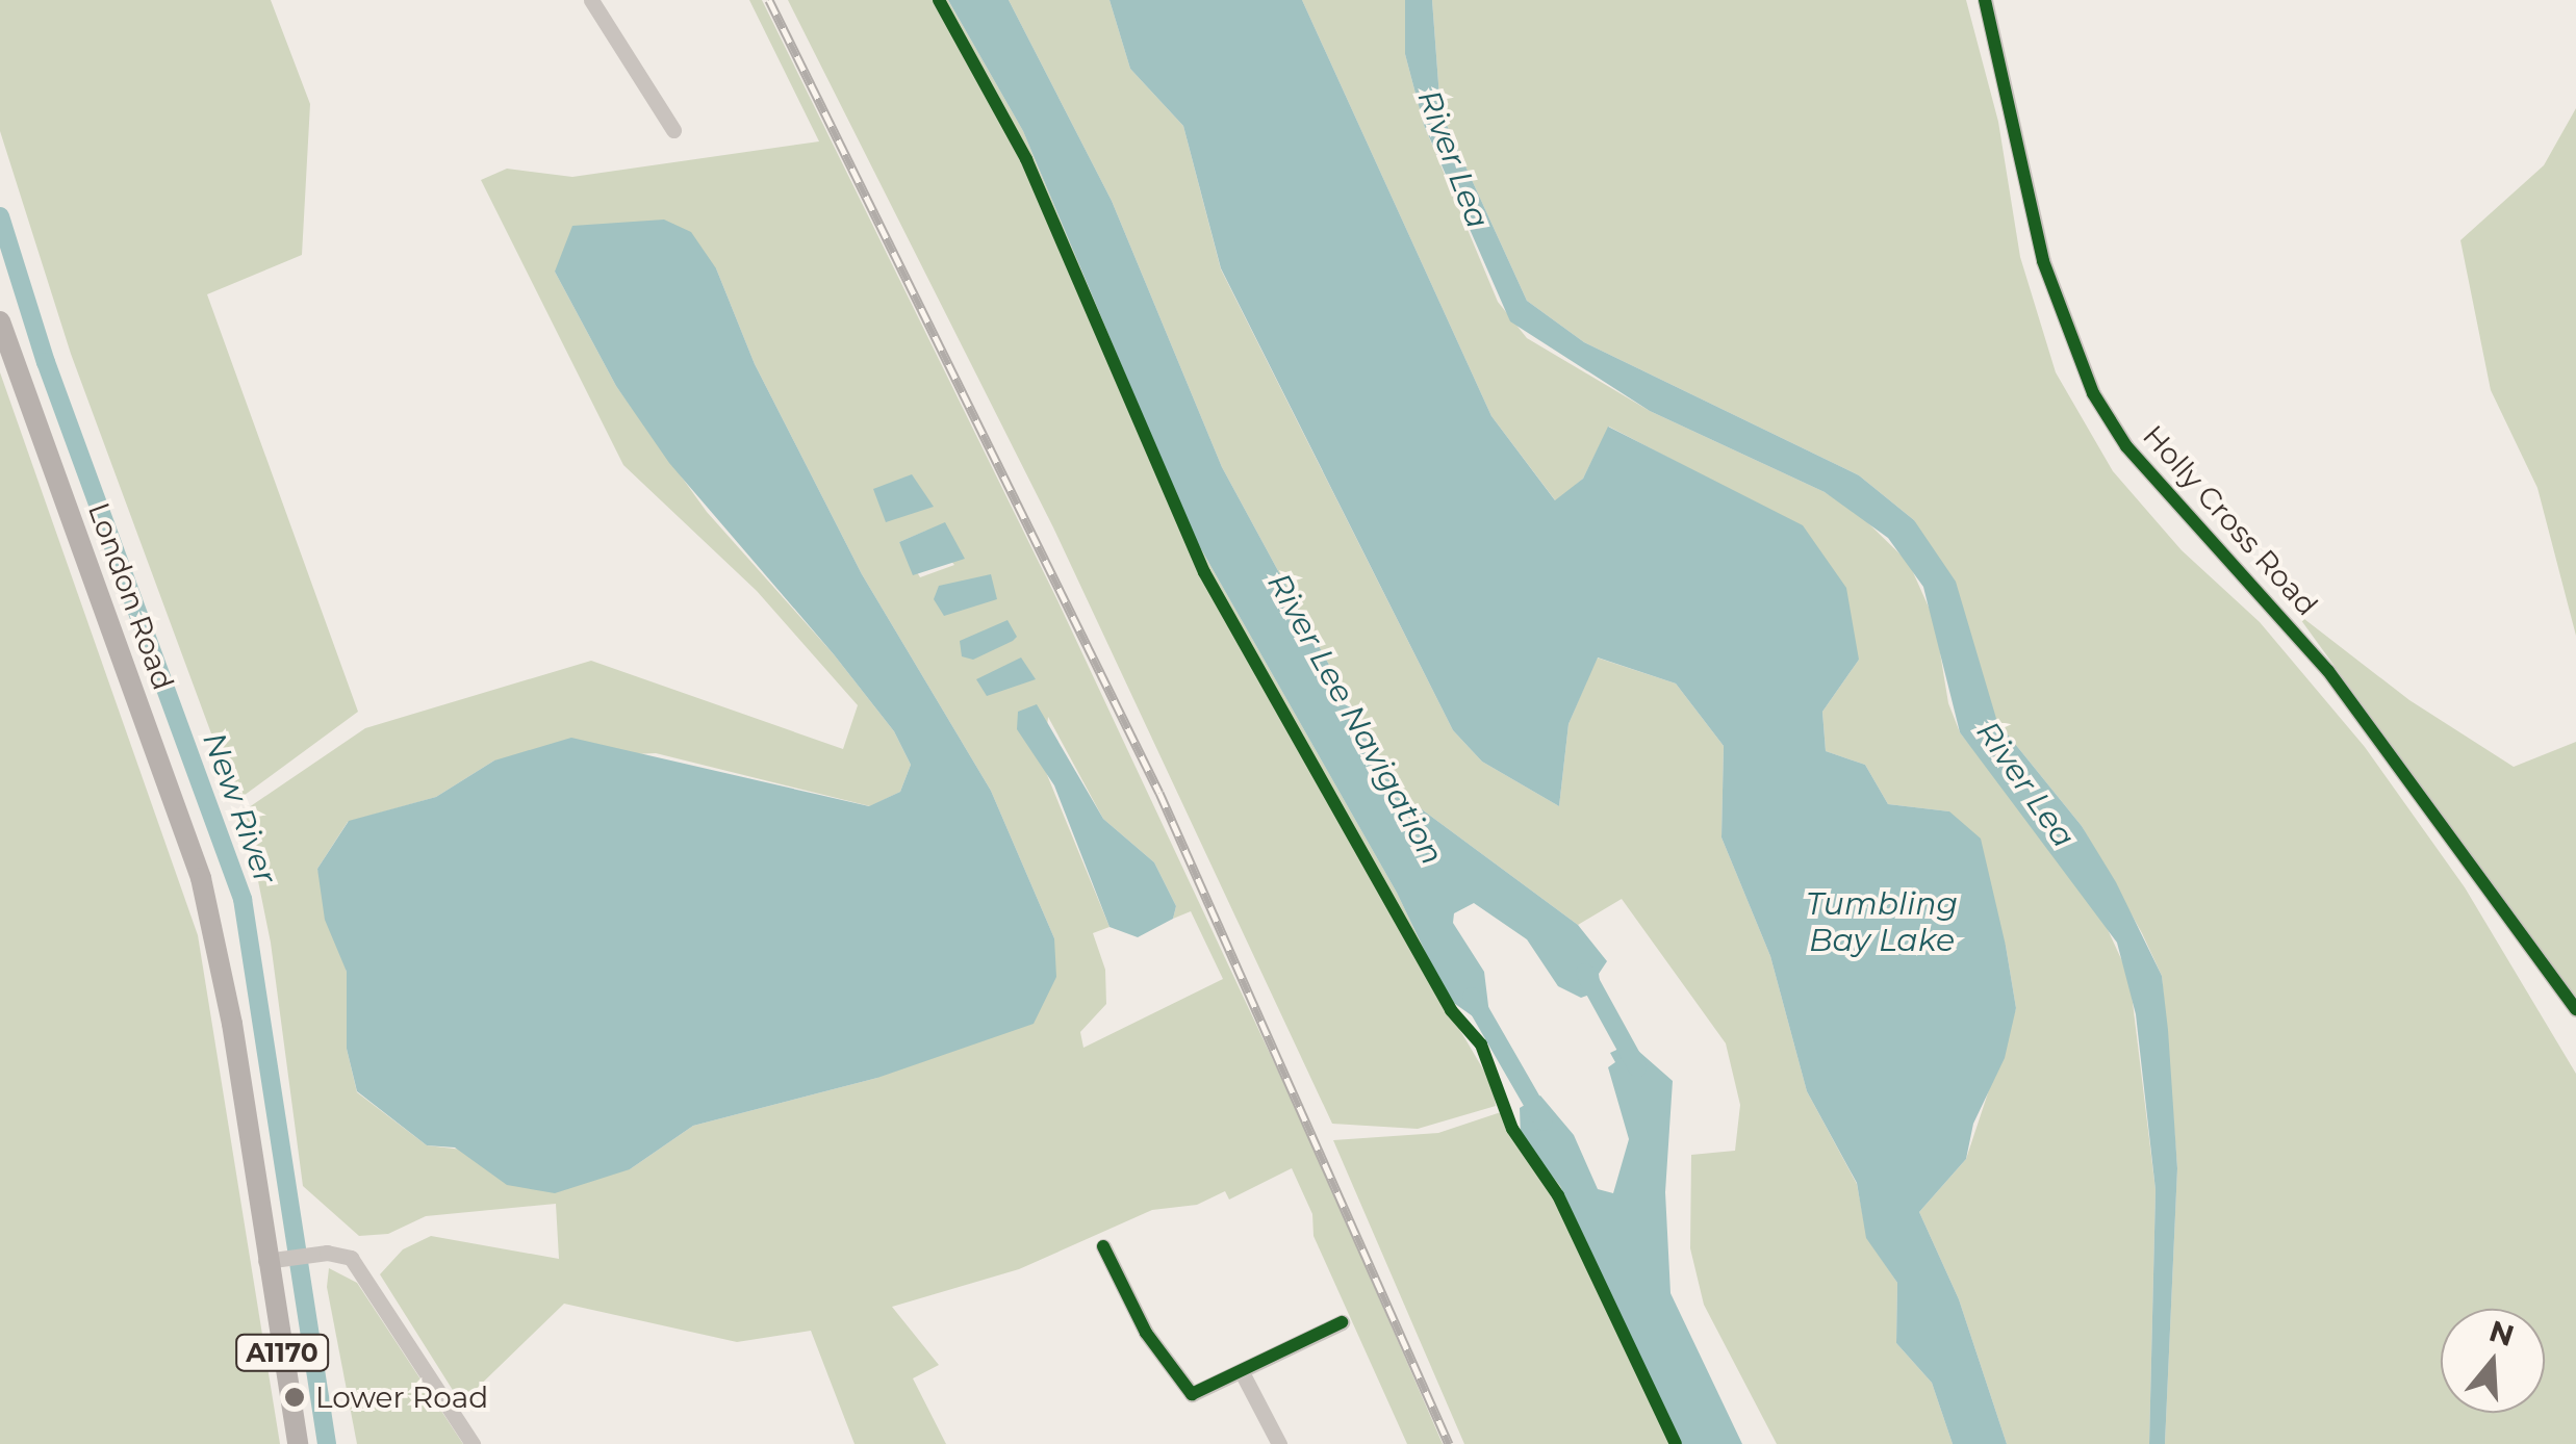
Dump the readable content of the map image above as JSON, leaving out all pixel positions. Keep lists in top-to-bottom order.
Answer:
{
  "streets": {
    "main road": ["London Road", "A1170"],
    "street": ["Holly Cross Road"]
  },
  "crossings": [
    ["London Road", "A1170"]
  ],
  "water": [
    "River Lea",
    "River Lee Navigation",
    "New River",
    "Tumbling Bay Lake"
  ],
  "places": ["Lower Road"],
  "north": "top"
}
